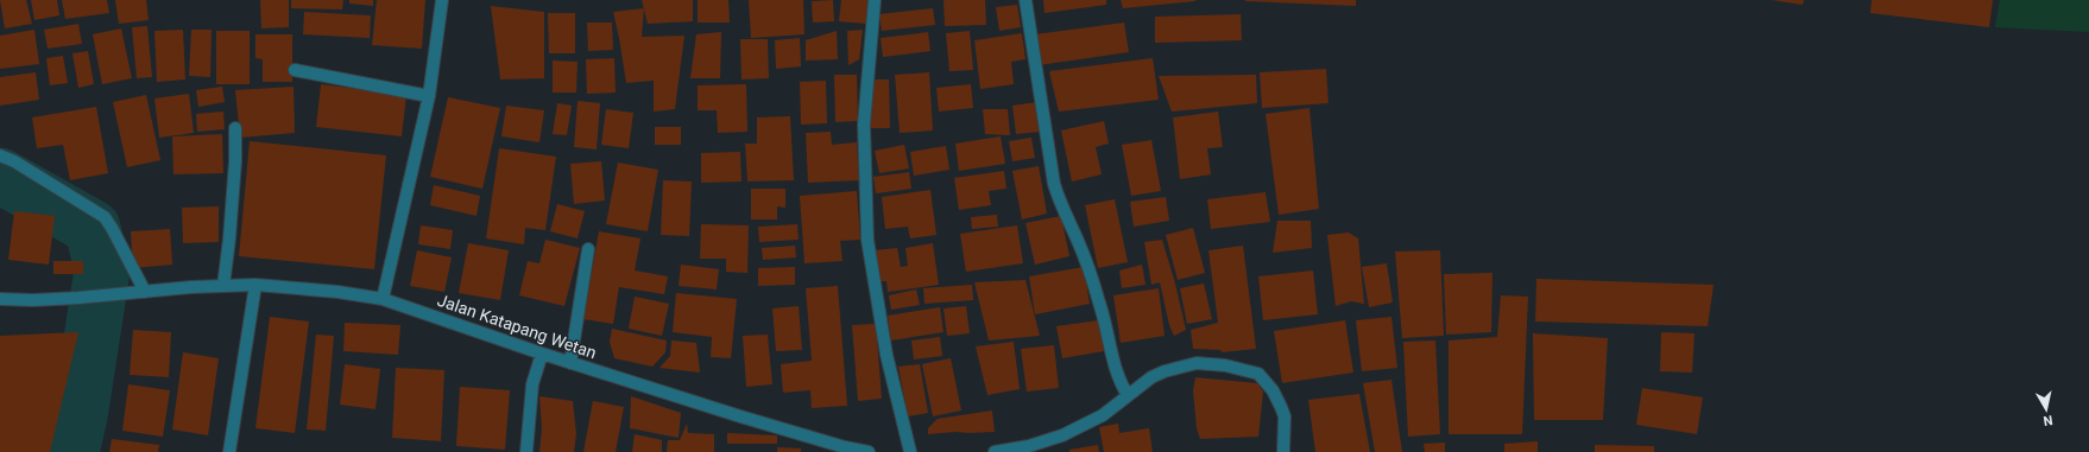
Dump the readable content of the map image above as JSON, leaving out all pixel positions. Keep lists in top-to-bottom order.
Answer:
{
  "streets": {
    "street": ["Jalan Katapang Wetan"]
  },
  "north": "bottom"
}
